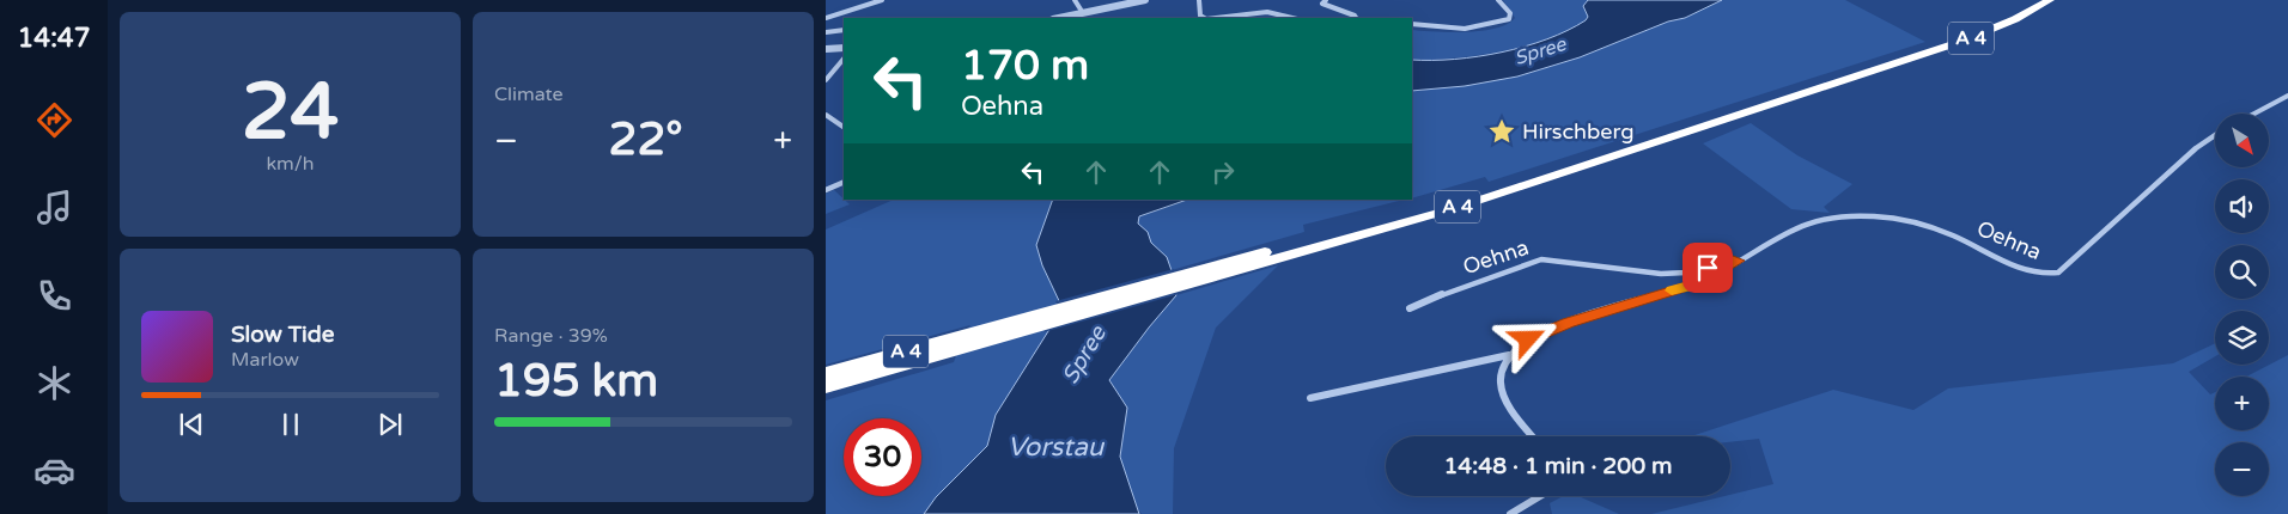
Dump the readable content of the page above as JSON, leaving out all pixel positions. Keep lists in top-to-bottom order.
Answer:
{
  "streets": {
    "highway": ["A 4"],
    "street": ["Oehna"]
  },
  "water": ["Spree", "Vorstau"],
  "places": {
    "place": ["Hirschberg"]
  },
  "north": "bottom right",
  "page": {
    "tabs": "14:47",
    "tile": [
      ["24", "km/h"],
      "Climate",
      ["Range · 39%", "195 km"]
    ],
    "turn": ["170 m", "Oehna"],
    "map_buttons": ["+", "−"],
    "heat": ["−", "22°", "+"],
    "song": ["Slow Tide", "Marlow"],
    "limit": "30",
    "trip": "14:48 · 1 min · 200 m"
  }
}
